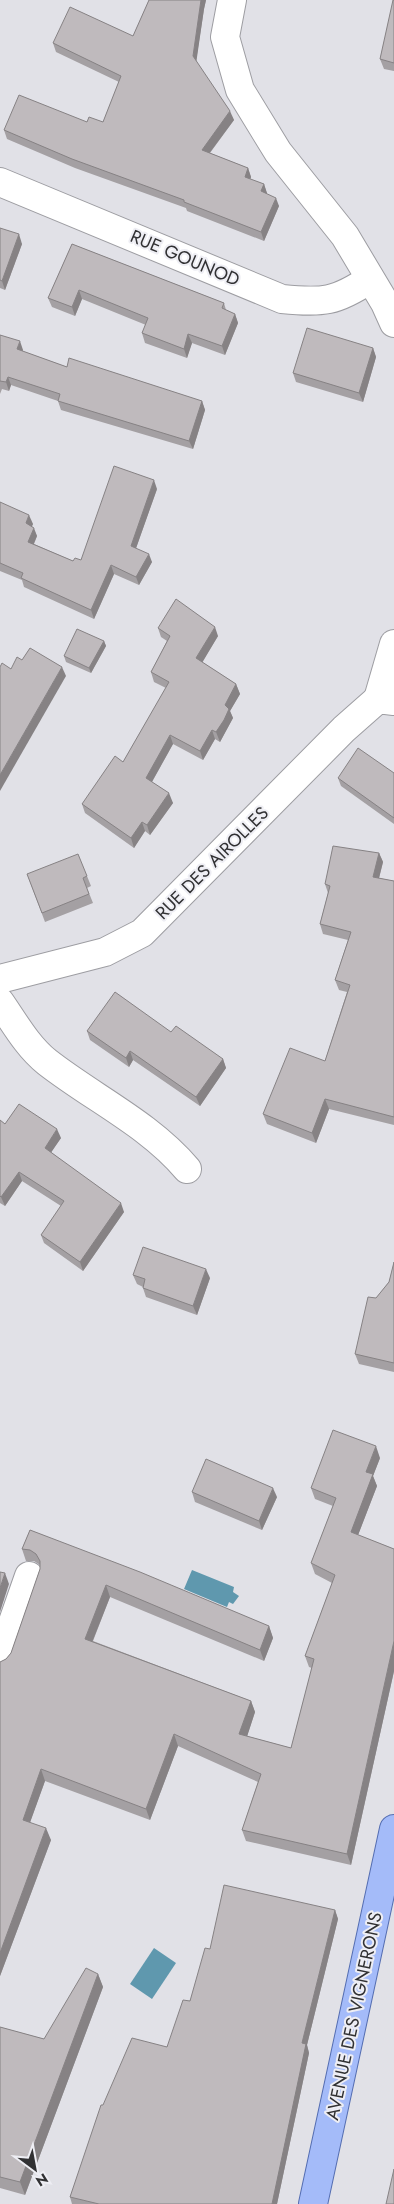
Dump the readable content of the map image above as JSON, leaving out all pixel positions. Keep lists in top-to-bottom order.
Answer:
{
  "streets": {
    "main road": ["AVENUE DES VIGNERONS"],
    "street": ["RUE GOUNOD", "RUE DES AIROLLES"]
  },
  "north": "bottom right"
}
